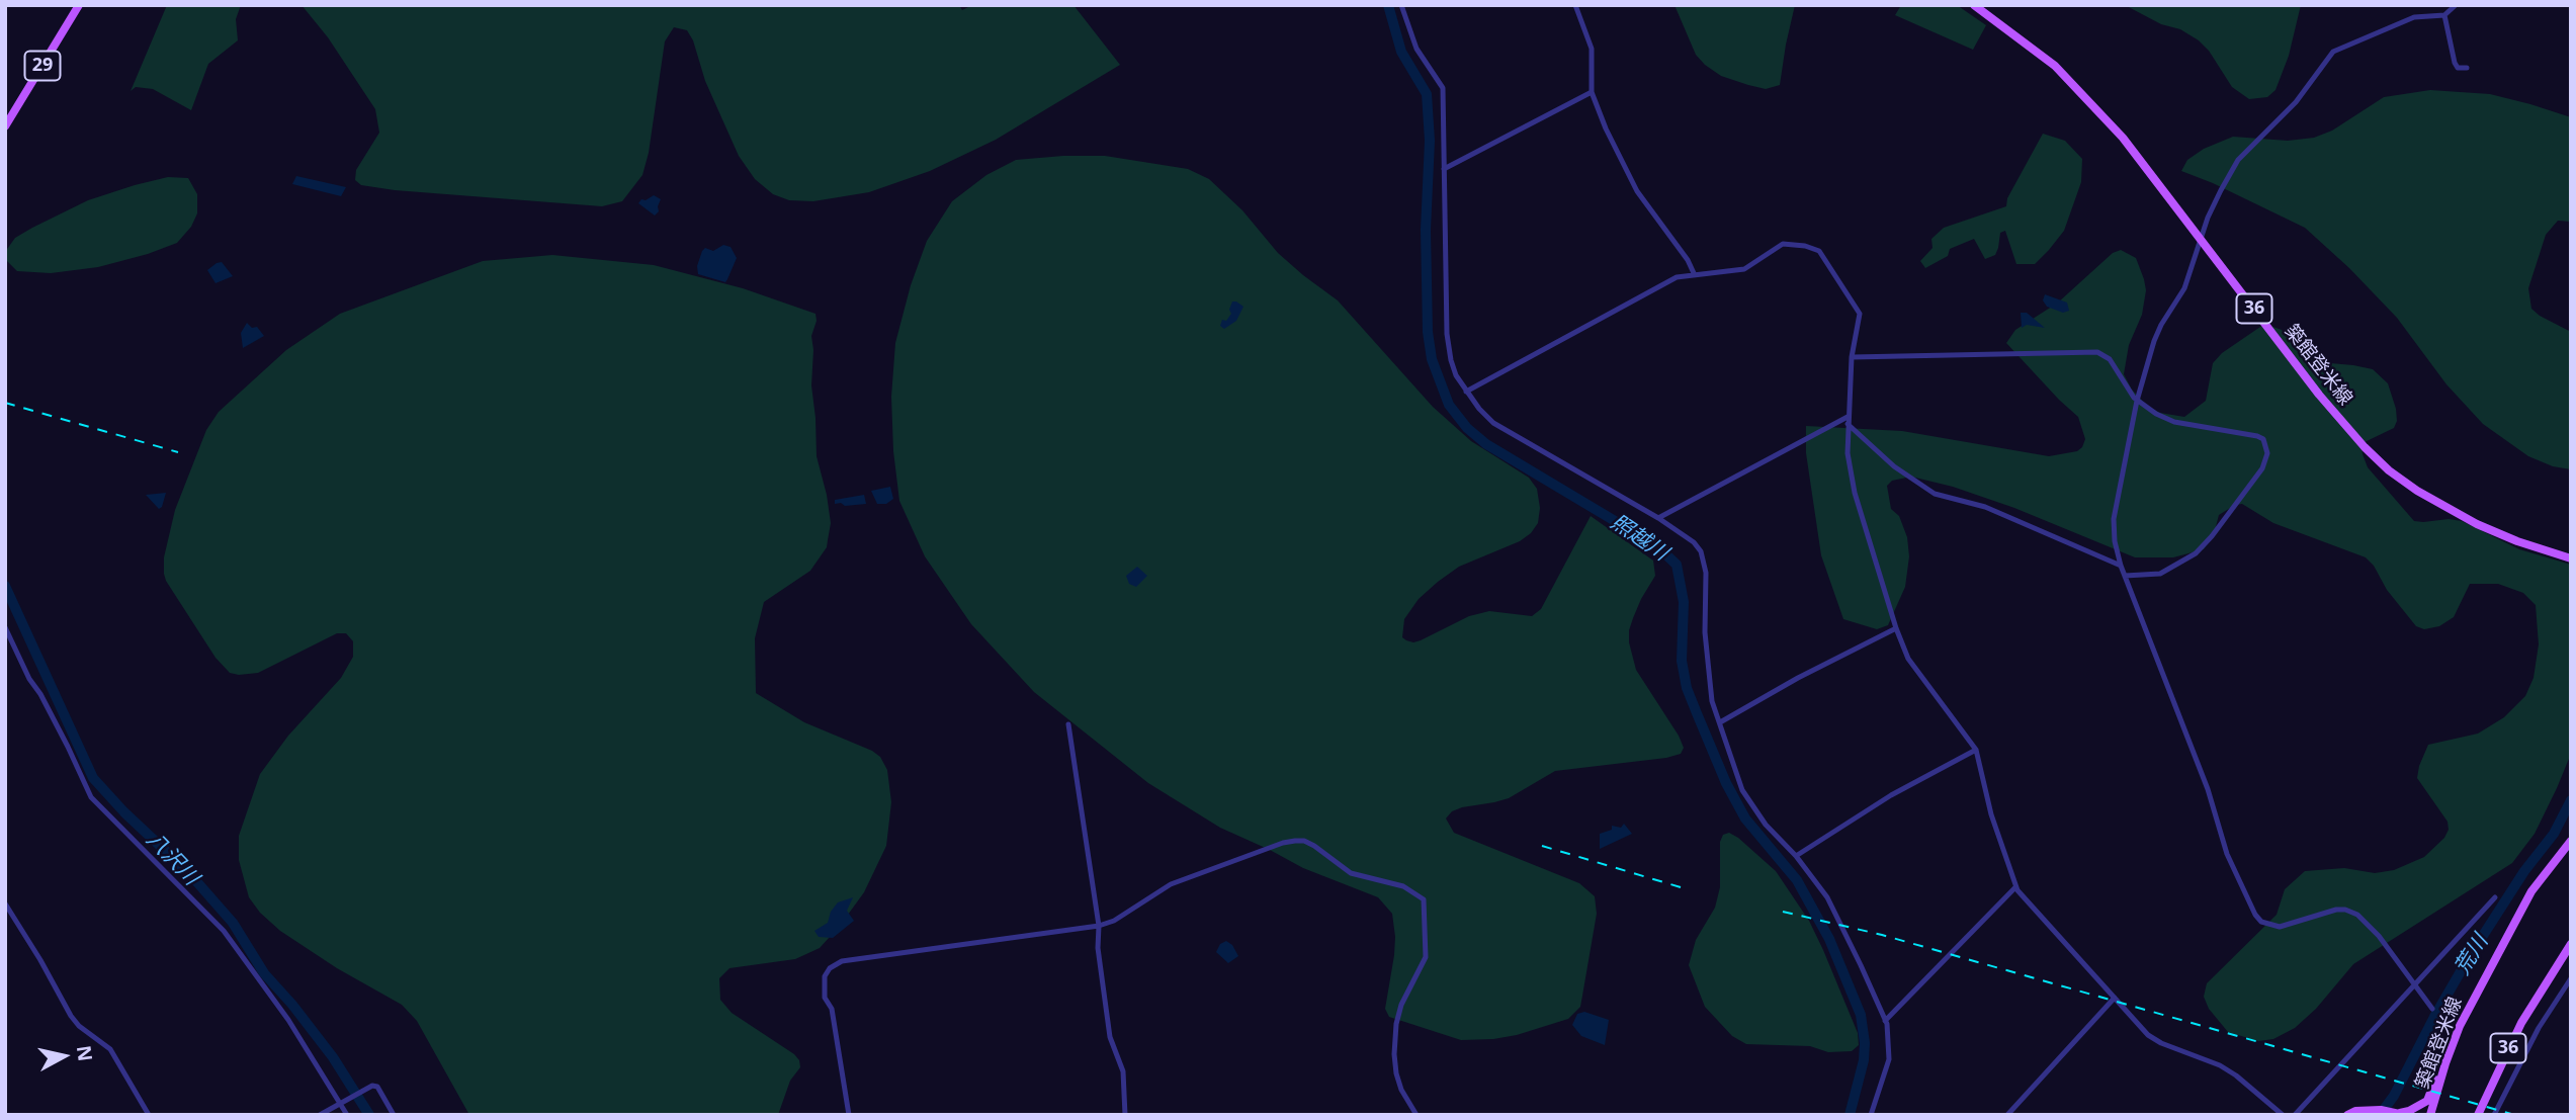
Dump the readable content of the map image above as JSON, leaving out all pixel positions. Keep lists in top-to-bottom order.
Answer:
{
  "streets": {
    "main road": ["29", "36", "築館登米線"]
  },
  "water": ["照越川", "八沢川", "荒川"],
  "north": "right"
}
